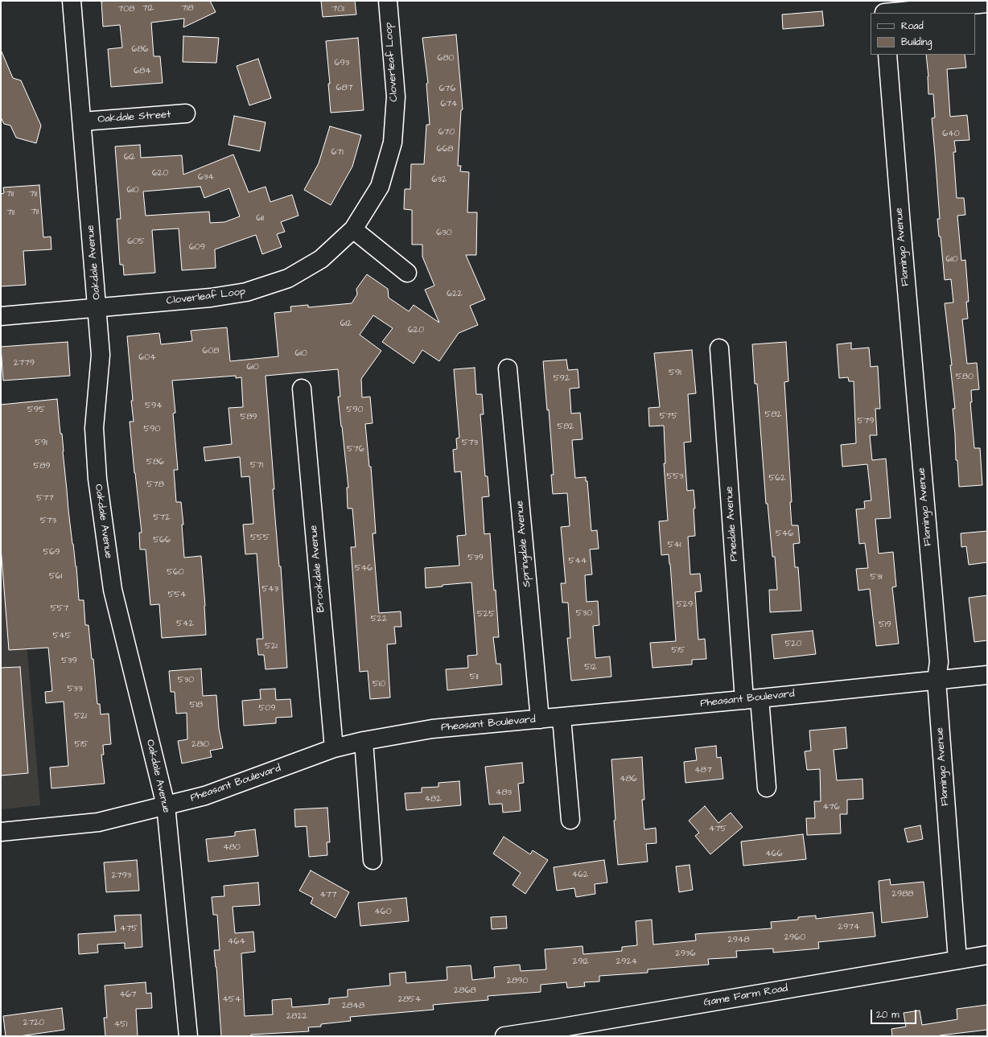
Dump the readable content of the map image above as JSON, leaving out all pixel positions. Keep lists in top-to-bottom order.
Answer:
{
  "streets": {
    "street": [
      "Cloverleaf Loop",
      "Oakdale Street",
      "Flamingo Avenue",
      "Oakdale Avenue",
      "Pinedale Avenue",
      "Springdale Avenue",
      "Brookdale Avenue",
      "Pheasant Boulevard",
      "Game Farm Road"
    ]
  },
  "crossings": [
    ["Cloverleaf Loop", "Oakdale Avenue"],
    ["Oakdale Street", "Oakdale Avenue"],
    ["Flamingo Avenue", "Pheasant Boulevard"],
    ["Flamingo Avenue", "Game Farm Road"],
    ["Oakdale Avenue", "Pheasant Boulevard"],
    ["Pinedale Avenue", "Pheasant Boulevard"],
    ["Springdale Avenue", "Pheasant Boulevard"],
    ["Brookdale Avenue", "Pheasant Boulevard"]
  ],
  "house_numbers": [
    "712",
    "718",
    "708",
    "701",
    "686",
    "680",
    "693",
    "684",
    "687",
    "676",
    "674",
    "670",
    "640",
    "668",
    "671",
    "612",
    "620",
    "634",
    "632",
    "610",
    "711",
    "711",
    "711",
    "711",
    "611",
    "630",
    "605",
    "609",
    "610",
    "622",
    "612",
    "620",
    "608",
    "610",
    "604",
    "2779",
    "610",
    "591",
    "580",
    "592",
    "594",
    "595",
    "590",
    "582",
    "575",
    "589",
    "579",
    "582",
    "590",
    "591",
    "573",
    "576",
    "586",
    "571",
    "589",
    "553",
    "562",
    "578",
    "577",
    "572",
    "573",
    "546",
    "555",
    "566",
    "541",
    "569",
    "539",
    "544",
    "546",
    "560",
    "561",
    "531",
    "543",
    "554",
    "529",
    "557",
    "530",
    "525",
    "522",
    "542",
    "519",
    "545",
    "520",
    "521",
    "515",
    "539",
    "512",
    "511",
    "530",
    "510",
    "533",
    "518",
    "509",
    "521",
    "515",
    "2810",
    "487",
    "486",
    "483",
    "482",
    "476",
    "475",
    "480",
    "466",
    "462",
    "2793",
    "2988",
    "477",
    "460",
    "2974",
    "475",
    "2960",
    "2948",
    "464",
    "2936",
    "2912",
    "2924",
    "2890",
    "2868",
    "467",
    "454",
    "2854",
    "2848",
    "2822",
    "2720",
    "451"
  ],
  "legend": ["Road", "Building"],
  "scale_bar": "20 m"
}
